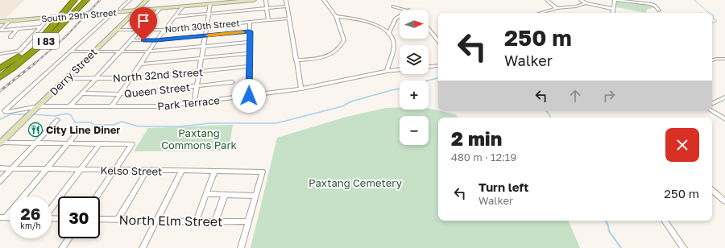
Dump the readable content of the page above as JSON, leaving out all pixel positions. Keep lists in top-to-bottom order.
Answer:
{
  "streets": {
    "highway": ["I 83"],
    "street": [
      "South 29th Street",
      "North 30th Street",
      "Derry Street",
      "North 32nd Street",
      "Queen Street",
      "Park Terrace",
      "Kelso Street",
      "North Elm Street"
    ]
  },
  "crossings": [
    ["South 29th Street", "Derry Street"],
    ["North 30th Street", "Derry Street"],
    ["Derry Street", "North 32nd Street"],
    ["Derry Street", "Park Terrace"]
  ],
  "parks": ["Paxtang Commons Park", "Paxtang Cemetery"],
  "places": {
    "restaurant": ["City Line Diner"]
  },
  "north": "right",
  "page": {
    "map_buttons": ["+", "−"],
    "turn": ["250 m", "Walker"],
    "heading": ["2 min", "480 m · 12:19"],
    "list": [
      {
        "name": "Turn left",
        "note": "Walker",
        "value": "250 m"
      }
    ],
    "speed": "26 km/h",
    "limit": "30"
  }
}
